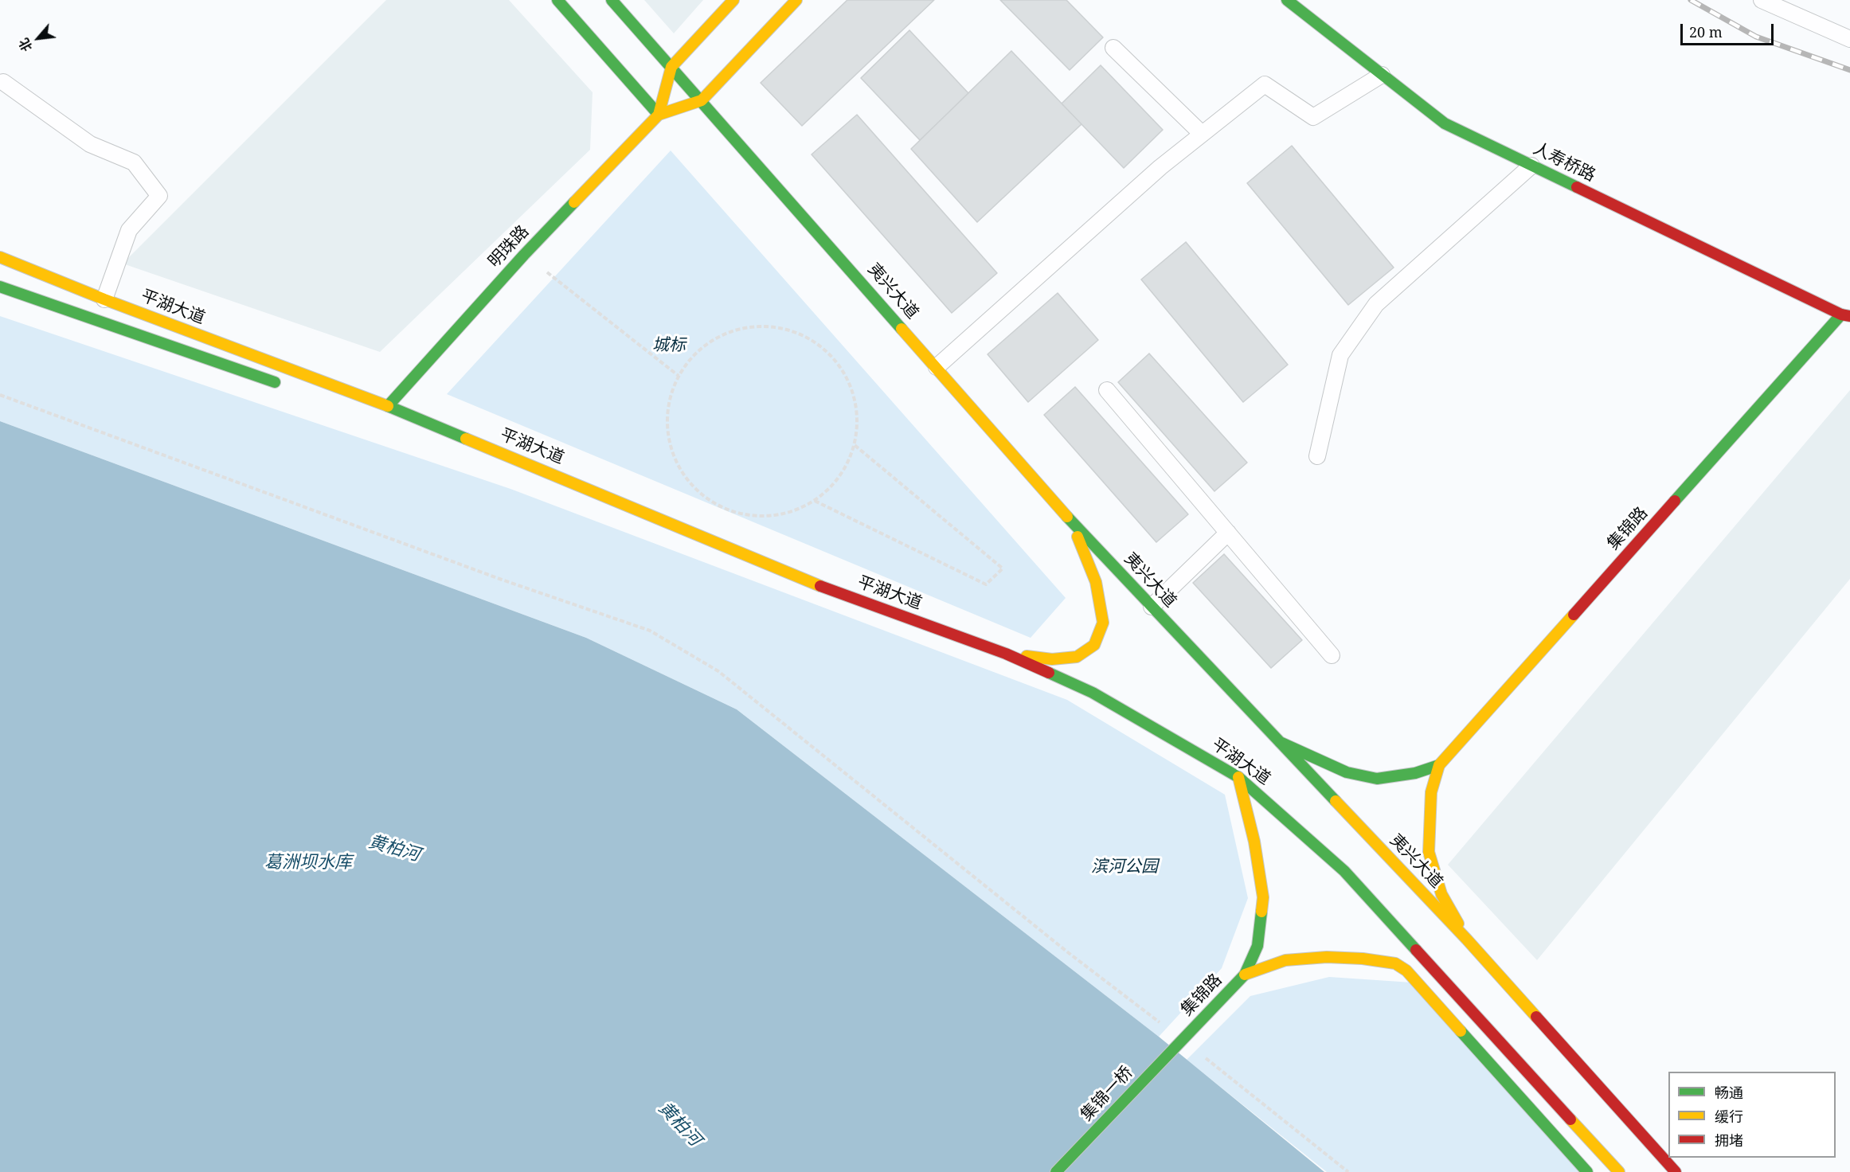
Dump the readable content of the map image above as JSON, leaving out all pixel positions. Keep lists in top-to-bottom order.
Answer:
{
  "streets": {
    "main road": [
      "人寿桥路",
      "明珠路",
      "夷兴大道",
      "平湖大道",
      "集锦路",
      "集锦一桥"
    ]
  },
  "crossings": [
    ["人寿桥路", "集锦路"],
    ["明珠路", "夷兴大道"],
    ["明珠路", "平湖大道"],
    ["集锦路", "集锦一桥"]
  ],
  "water": ["黄柏河", "葛洲坝水库"],
  "parks": ["城标", "滨河公园"],
  "legend": ["畅通", "缓行", "拥堵"],
  "scale_bar": "20 m",
  "north": "bottom left"
}
